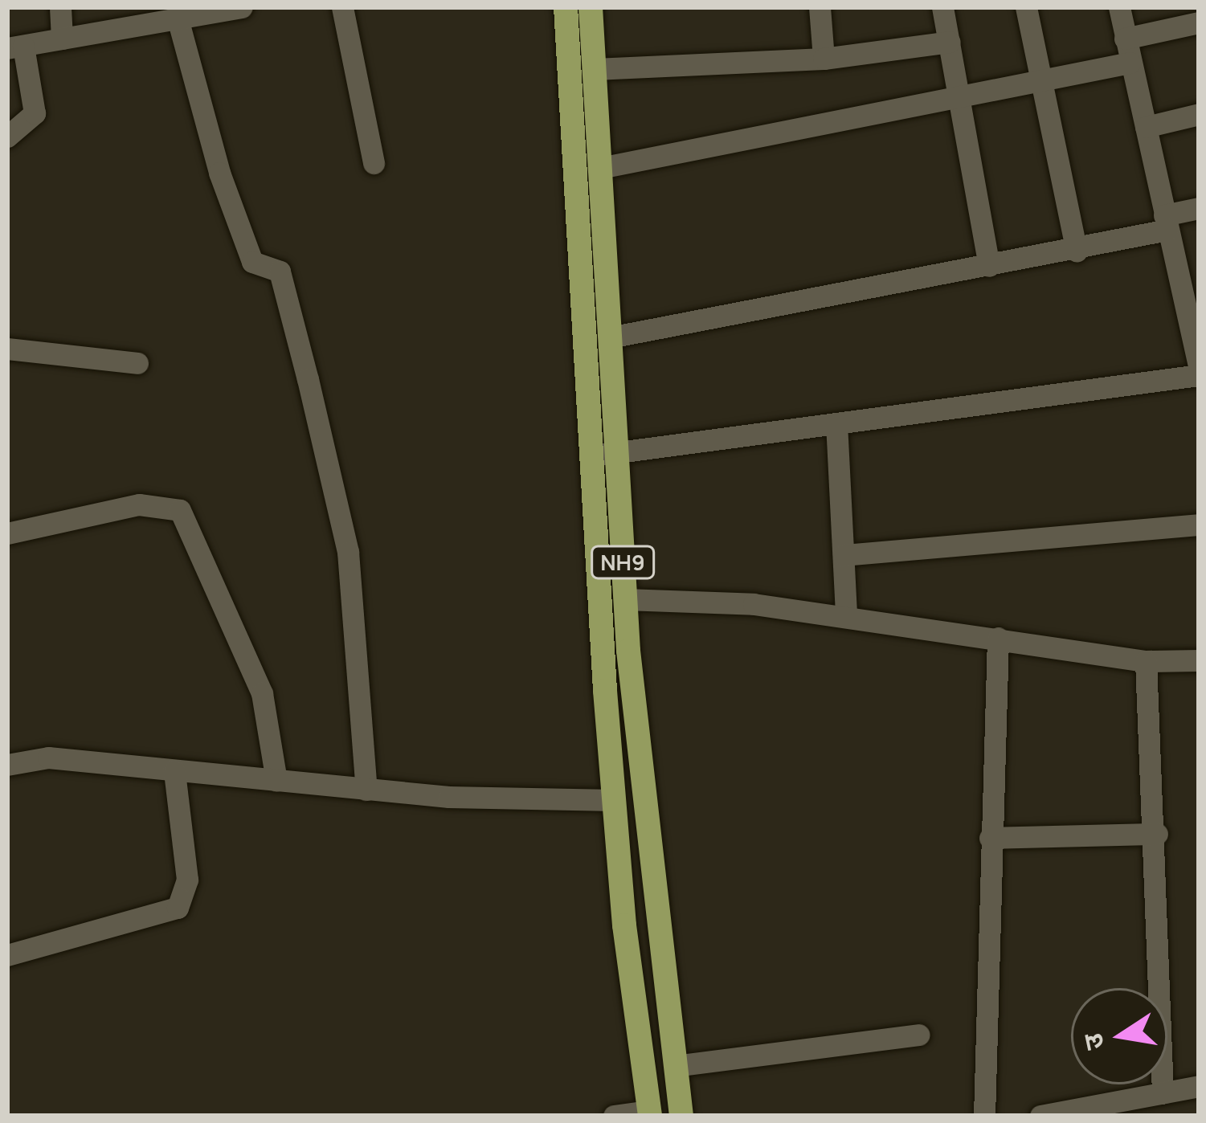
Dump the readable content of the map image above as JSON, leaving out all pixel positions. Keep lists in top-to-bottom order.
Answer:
{
  "streets": {
    "main road": ["NH9"]
  },
  "north": "left"
}
